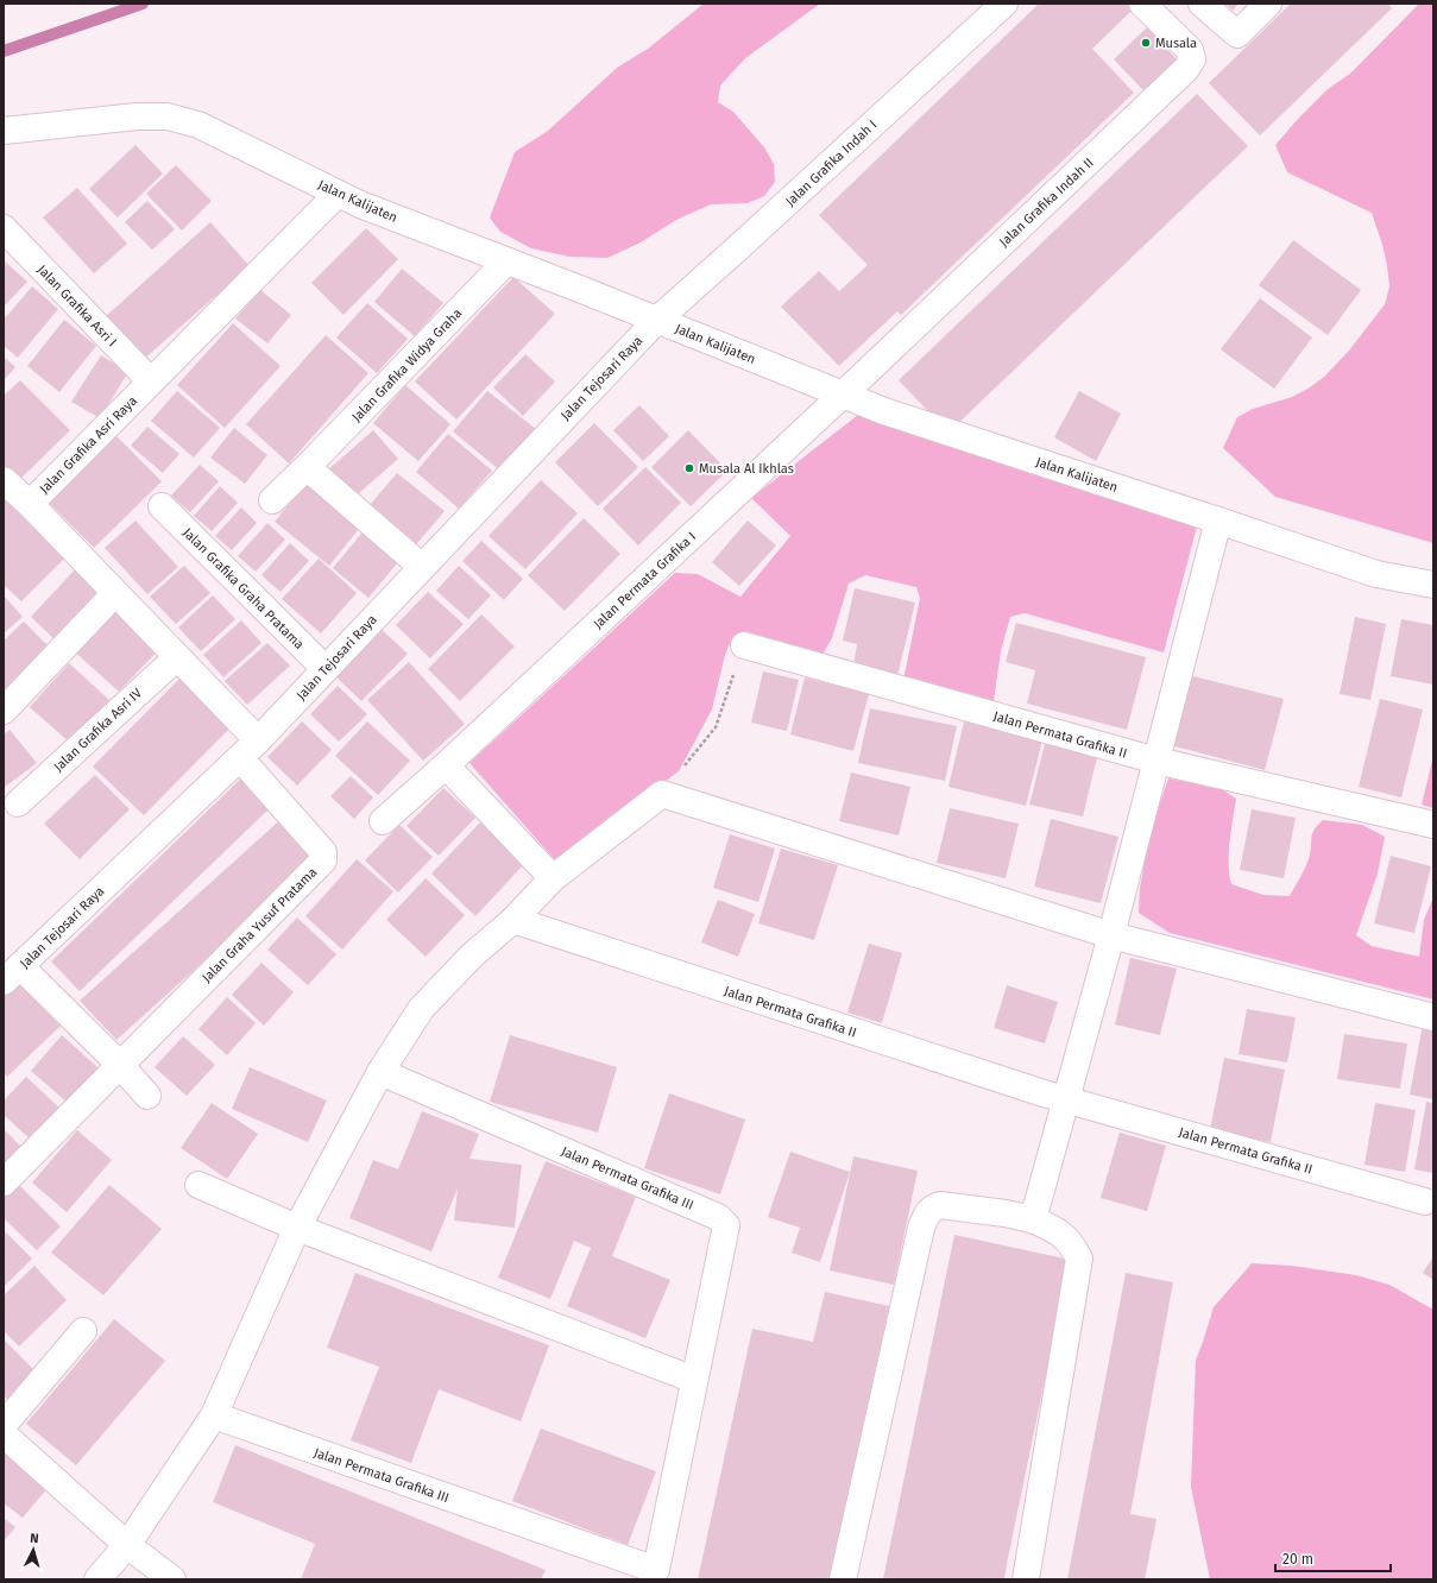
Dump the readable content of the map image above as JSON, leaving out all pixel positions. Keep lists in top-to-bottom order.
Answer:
{
  "streets": {
    "street": [
      "Jalan Grafika Indah I",
      "Jalan Kalijaten",
      "Jalan Grafika Indah II",
      "Jalan Grafika Asri I",
      "Jalan Grafika Widya Graha",
      "Jalan Tejosari Raya",
      "Jalan Grafika Asri Raya",
      "Jalan Permata Grafika I",
      "Jalan Grafika Graha Pratama",
      "Jalan Grafika Asri IV",
      "Jalan Permata Grafika II",
      "Jalan Graha Yusuf Pratama",
      "Jalan Permata Grafika III"
    ]
  },
  "crossings": [
    ["Jalan Grafika Indah I", "Jalan Kalijaten"],
    ["Jalan Grafika Indah I", "Jalan Tejosari Raya"],
    ["Jalan Kalijaten", "Jalan Grafika Indah II"],
    ["Jalan Kalijaten", "Jalan Grafika Widya Graha"],
    ["Jalan Kalijaten", "Jalan Tejosari Raya"],
    ["Jalan Kalijaten", "Jalan Grafika Asri Raya"],
    ["Jalan Kalijaten", "Jalan Permata Grafika I"],
    ["Jalan Grafika Indah II", "Jalan Permata Grafika I"],
    ["Jalan Grafika Asri I", "Jalan Grafika Asri Raya"],
    ["Jalan Tejosari Raya", "Jalan Grafika Asri Raya"],
    ["Jalan Tejosari Raya", "Jalan Grafika Graha Pratama"],
    ["Jalan Tejosari Raya", "Jalan Graha Yusuf Pratama"],
    ["Jalan Grafika Asri Raya", "Jalan Grafika Asri IV"],
    ["Jalan Grafika Asri Raya", "Jalan Graha Yusuf Pratama"]
  ],
  "places": ["Musala", "Musala Al Ikhlas"],
  "scale_bar": "20 m",
  "north": "top"
}
